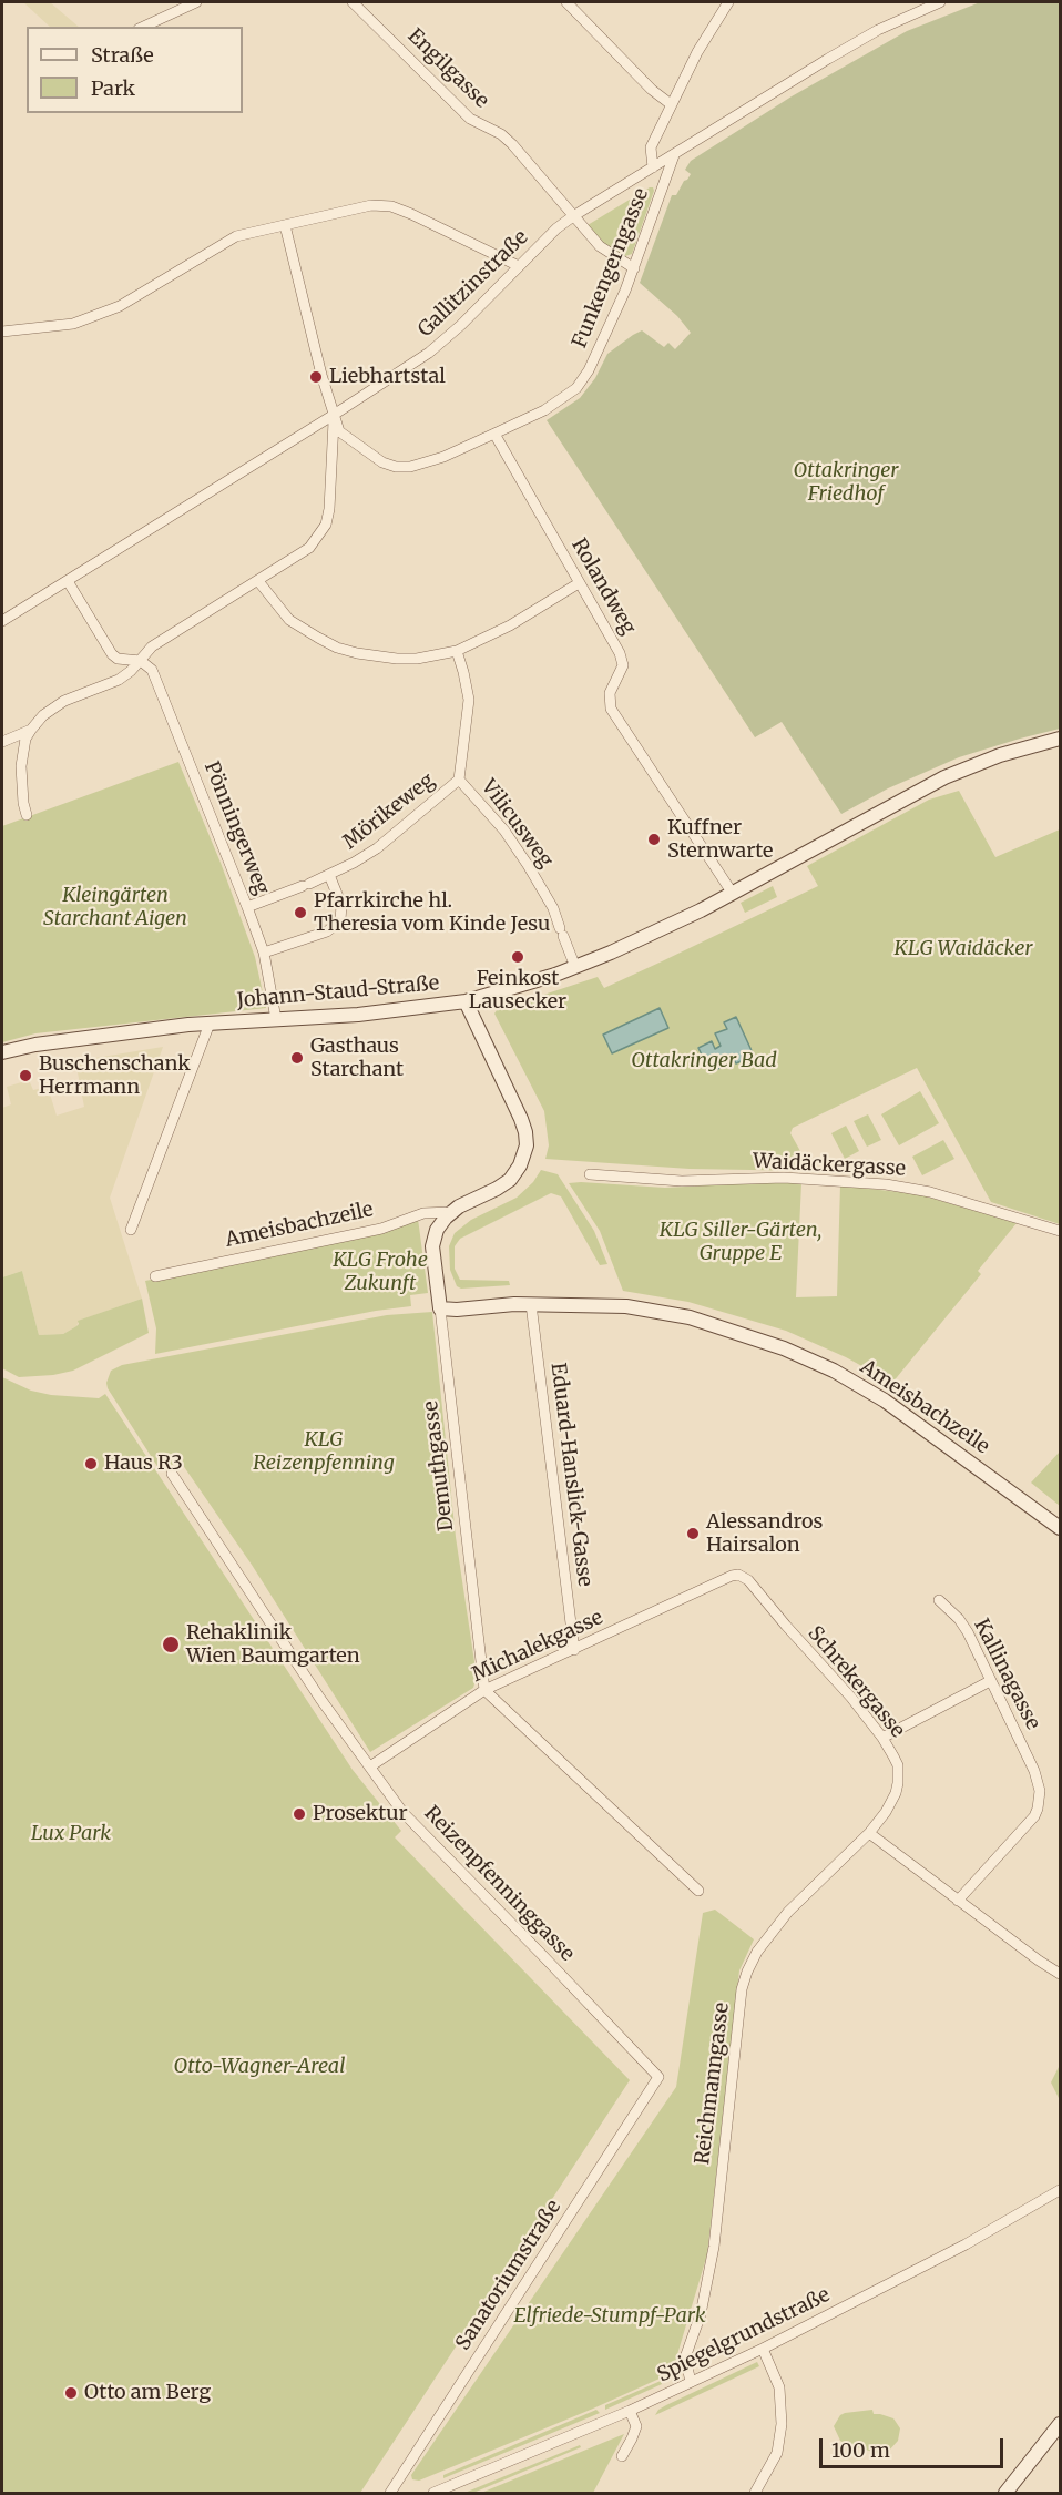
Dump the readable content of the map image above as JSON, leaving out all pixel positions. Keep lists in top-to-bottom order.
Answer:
{
  "streets": {
    "street": [
      "Engilgasse",
      "Funkengerngasse",
      "Gallitzinstraße",
      "Rolandweg",
      "Mörikeweg",
      "Vilicusweg",
      "Pönningerweg",
      "Johann-Staud-Straße",
      "Waidäckergasse",
      "Ameisbachzeile",
      "Demuthgasse",
      "Eduard-Hanslick-Gasse",
      "Michalekgasse",
      "Kallinagasse",
      "Schrekergasse",
      "Reizenpfenninggasse",
      "Reichmanngasse",
      "Sanatoriumstraße",
      "Spiegelgrundstraße"
    ]
  },
  "crossings": [
    ["Engilgasse", "Funkengerngasse"],
    ["Engilgasse", "Gallitzinstraße"],
    ["Funkengerngasse", "Gallitzinstraße"],
    ["Funkengerngasse", "Rolandweg"],
    ["Rolandweg", "Johann-Staud-Straße"],
    ["Mörikeweg", "Vilicusweg"],
    ["Mörikeweg", "Pönningerweg"],
    ["Vilicusweg", "Johann-Staud-Straße"],
    ["Pönningerweg", "Johann-Staud-Straße"],
    ["Ameisbachzeile", "Demuthgasse"],
    ["Ameisbachzeile", "Eduard-Hanslick-Gasse"],
    ["Demuthgasse", "Michalekgasse"],
    ["Eduard-Hanslick-Gasse", "Michalekgasse"],
    ["Michalekgasse", "Schrekergasse"],
    ["Michalekgasse", "Reizenpfenninggasse"],
    ["Schrekergasse", "Reichmanngasse"],
    ["Reizenpfenninggasse", "Sanatoriumstraße"],
    ["Reichmanngasse", "Spiegelgrundstraße"]
  ],
  "parks": [
    "Ottakringer Friedhof",
    "Kleingärten Starchant Aigen",
    "KLG Waidäcker",
    "Ottakringer Bad",
    "KLG Siller-Gärten, Gruppe E",
    "KLG Frohe Zukunft",
    "KLG Reizenpfenning",
    "Lux Park",
    "Otto-Wagner-Areal",
    "Elfriede-Stumpf-Park"
  ],
  "places": [
    "Liebhartstal",
    "Kuffner Sternwarte",
    "Pfarrkirche hl. Theresia vom Kinde Jesu",
    "Feinkost Lausecker",
    "Gasthaus Starchant",
    "Buschenschank Herrmann",
    "Haus R3",
    "Alessandros Hairsalon",
    "Rehaklinik Wien Baumgarten",
    "Prosektur",
    "Otto am Berg"
  ],
  "legend": ["Straße", "Park"],
  "scale_bar": "100 m"
}
